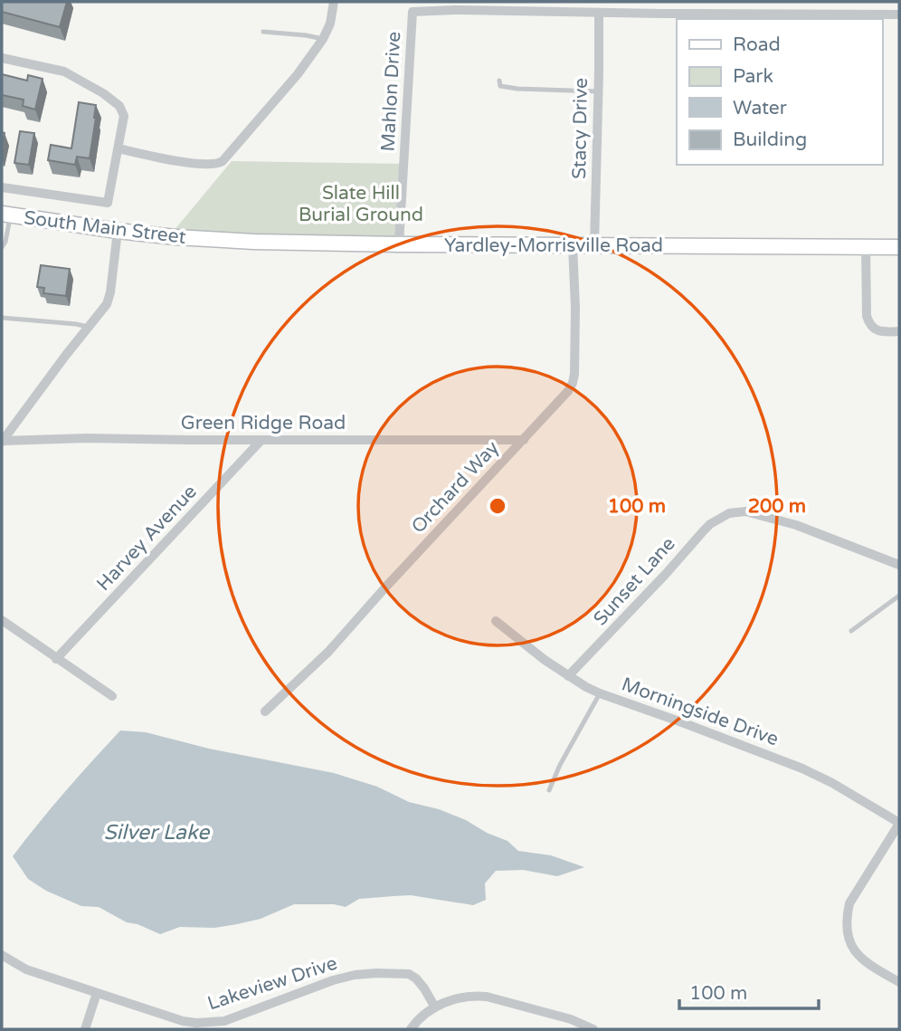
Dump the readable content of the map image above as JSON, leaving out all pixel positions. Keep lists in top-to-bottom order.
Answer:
{
  "streets": {
    "main road": ["South Main Street", "Yardley-Morrisville Road"],
    "street": [
      "Mahlon Drive",
      "Stacy Drive",
      "Green Ridge Road",
      "Orchard Way",
      "Harvey Avenue",
      "Sunset Lane",
      "Morningside Drive",
      "Lakeview Drive"
    ]
  },
  "crossings": [
    ["Mahlon Drive", "Stacy Drive"],
    ["Mahlon Drive", "Yardley-Morrisville Road"],
    ["Stacy Drive", "Yardley-Morrisville Road"],
    ["South Main Street", "Yardley-Morrisville Road"],
    ["Yardley-Morrisville Road", "Orchard Way"],
    ["Green Ridge Road", "Orchard Way"],
    ["Green Ridge Road", "Harvey Avenue"],
    ["Sunset Lane", "Morningside Drive"]
  ],
  "water": ["Silver Lake"],
  "parks": ["Slate Hill Burial Ground"],
  "legend": [
    "Road",
    "Park",
    "Water",
    "Building"
  ],
  "scale_bar": "100 m",
  "rings": ["100 m", "200 m"]
}
